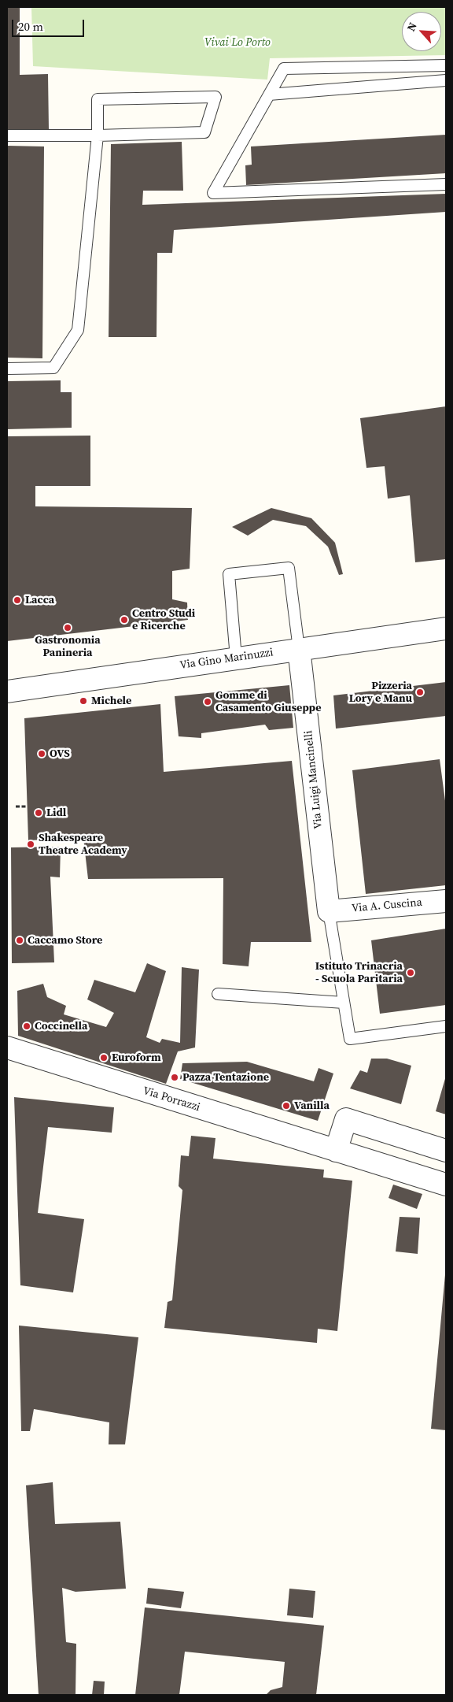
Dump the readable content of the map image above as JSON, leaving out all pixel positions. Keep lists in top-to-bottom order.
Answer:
{
  "streets": {
    "street": [
      "Via Gino Marinuzzi",
      "Via Luigi Mancinelli",
      "Via A. Cuscina",
      "Via Porrazzi"
    ]
  },
  "crossings": [
    ["Via Gino Marinuzzi", "Via Luigi Mancinelli"],
    ["Via Luigi Mancinelli", "Via A. Cuscina"]
  ],
  "parks": ["Vivai Lo Porto"],
  "places": [
    "Lacca",
    "Centro Studi e Ricerche",
    "Gastronomia Panineria",
    "Pizzeria Lory e Manu",
    "Michele",
    "Gomme di Casamento Giuseppe",
    "OVS",
    "Lidl",
    "Shakespeare Theatre Academy",
    "Caccamo Store",
    "Istituto Trinacria - Scuola Paritaria",
    "Coccinella",
    "Euroform",
    "Pazza Tentazione",
    "Vanilla"
  ],
  "scale_bar": "20 m",
  "north": "top left"
}
